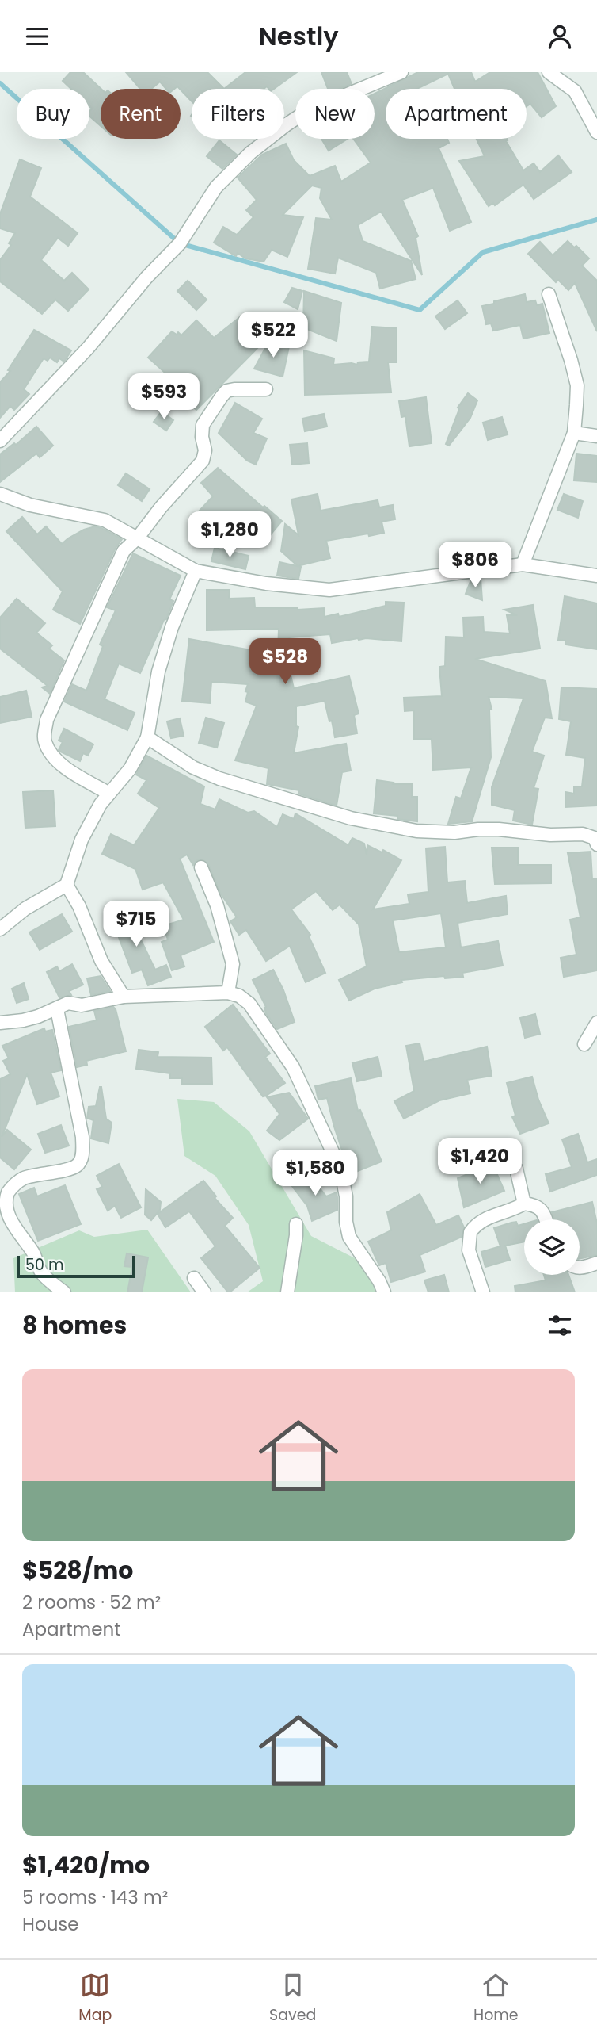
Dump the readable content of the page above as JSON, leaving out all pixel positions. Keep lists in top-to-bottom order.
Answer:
{
  "scale_bar": "50 m",
  "page": {
    "header": "Nestly",
    "chip": [
      "Buy",
      "Rent",
      "Filters",
      "New",
      "Apartment"
    ],
    "price": [
      "$522",
      "$593",
      "$1,280",
      "$806",
      "$528",
      "$715",
      "$1,420",
      "$1,580"
    ],
    "scale": "50 m",
    "heading": "8 homes",
    "list": [
      {
        "name": "$528/mo",
        "note": "2 rooms · 52 m² · Apartment"
      },
      {
        "name": "$1,420/mo",
        "note": "5 rooms · 143 m² · House"
      }
    ],
    "tabs": ["Map", "Saved", "Home"]
  }
}
